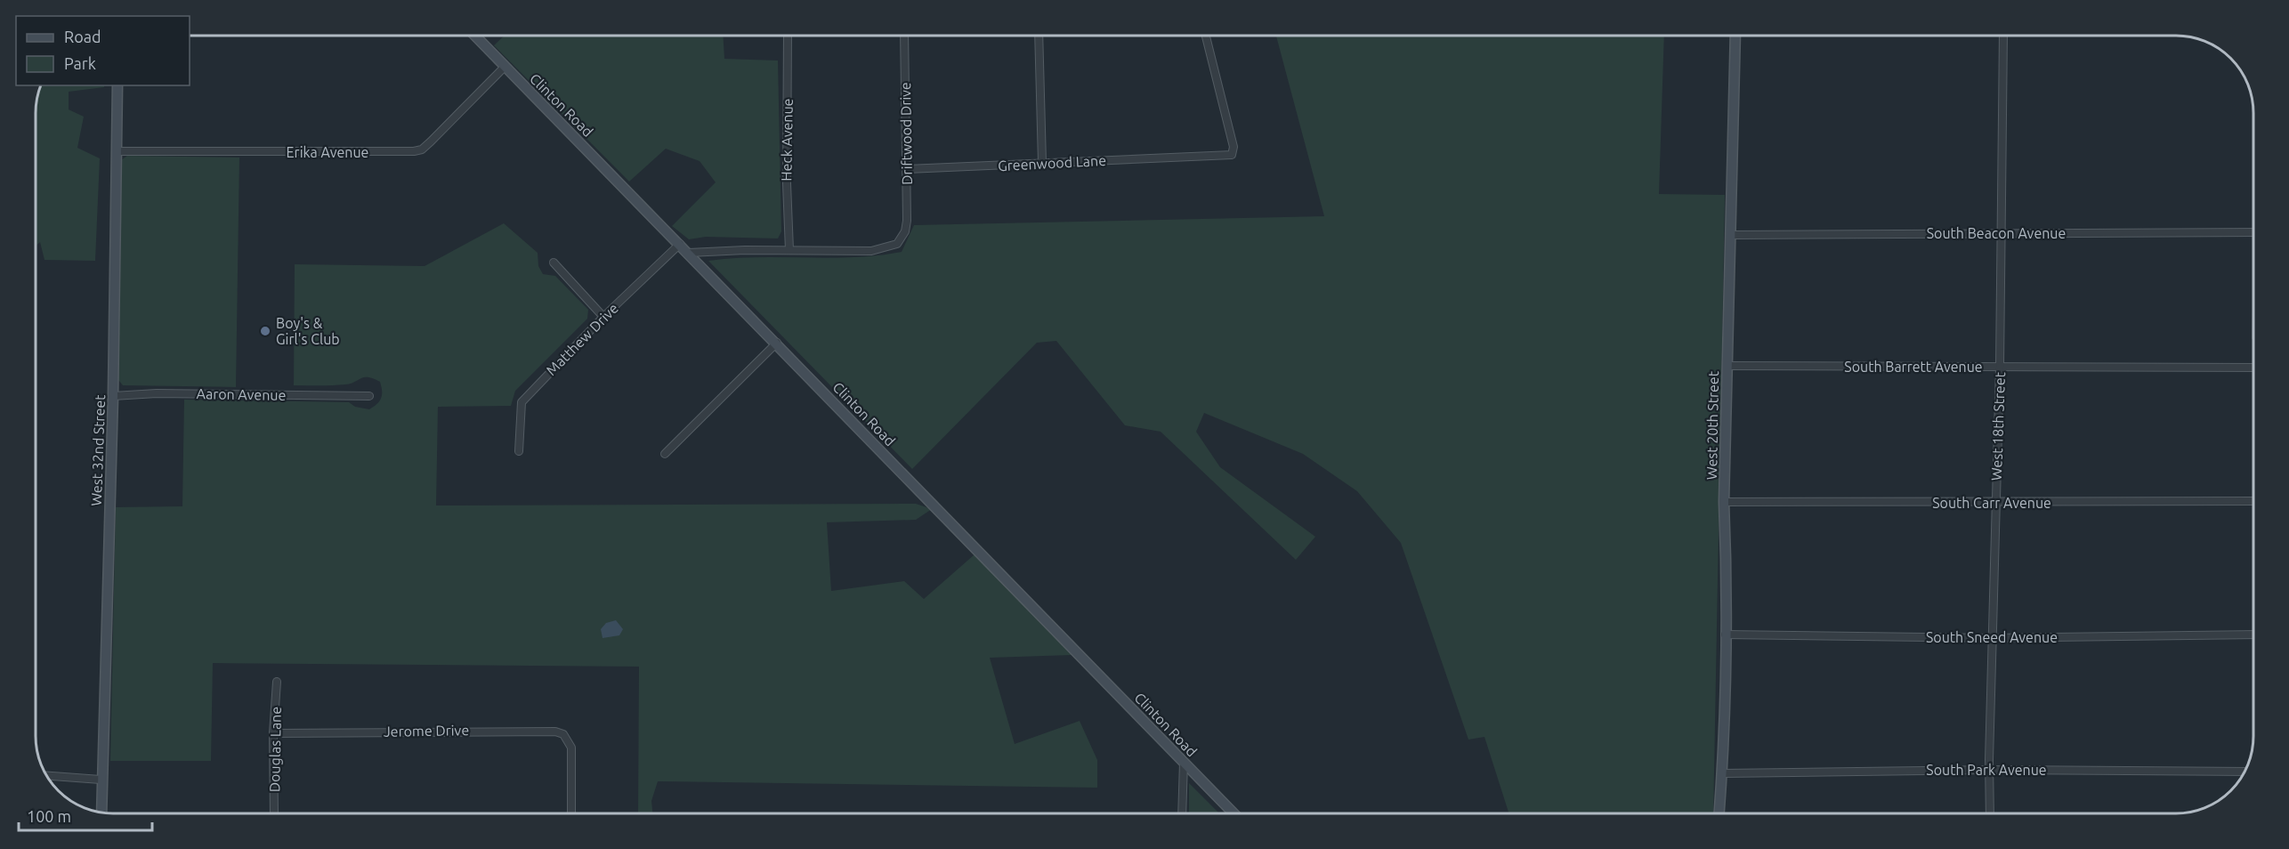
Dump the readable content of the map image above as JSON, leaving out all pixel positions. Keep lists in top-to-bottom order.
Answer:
{
  "streets": {
    "street": [
      "Clinton Road",
      "Driftwood Drive",
      "Heck Avenue",
      "Erika Avenue",
      "Greenwood Lane",
      "South Beacon Avenue",
      "Matthew Drive",
      "South Barrett Avenue",
      "Aaron Avenue",
      "West 20th Street",
      "West 18th Street",
      "West 32nd Street",
      "South Carr Avenue",
      "South Sneed Avenue",
      "Jerome Drive",
      "Douglas Lane",
      "South Park Avenue"
    ]
  },
  "crossings": [
    ["Clinton Road", "Erika Avenue"],
    ["Clinton Road", "Matthew Drive"],
    ["Driftwood Drive", "Heck Avenue"],
    ["Driftwood Drive", "Greenwood Lane"],
    ["Erika Avenue", "West 32nd Street"],
    ["South Beacon Avenue", "West 20th Street"],
    ["South Beacon Avenue", "West 18th Street"],
    ["South Barrett Avenue", "West 20th Street"],
    ["South Barrett Avenue", "West 18th Street"],
    ["Aaron Avenue", "West 32nd Street"],
    ["West 20th Street", "South Carr Avenue"],
    ["West 20th Street", "South Sneed Avenue"],
    ["West 20th Street", "South Park Avenue"],
    ["West 18th Street", "South Carr Avenue"],
    ["West 18th Street", "South Sneed Avenue"],
    ["West 18th Street", "South Park Avenue"],
    ["Jerome Drive", "Douglas Lane"]
  ],
  "places": ["Boy's & Girl's Club"],
  "legend": ["Road", "Park"],
  "scale_bar": "100 m"
}
